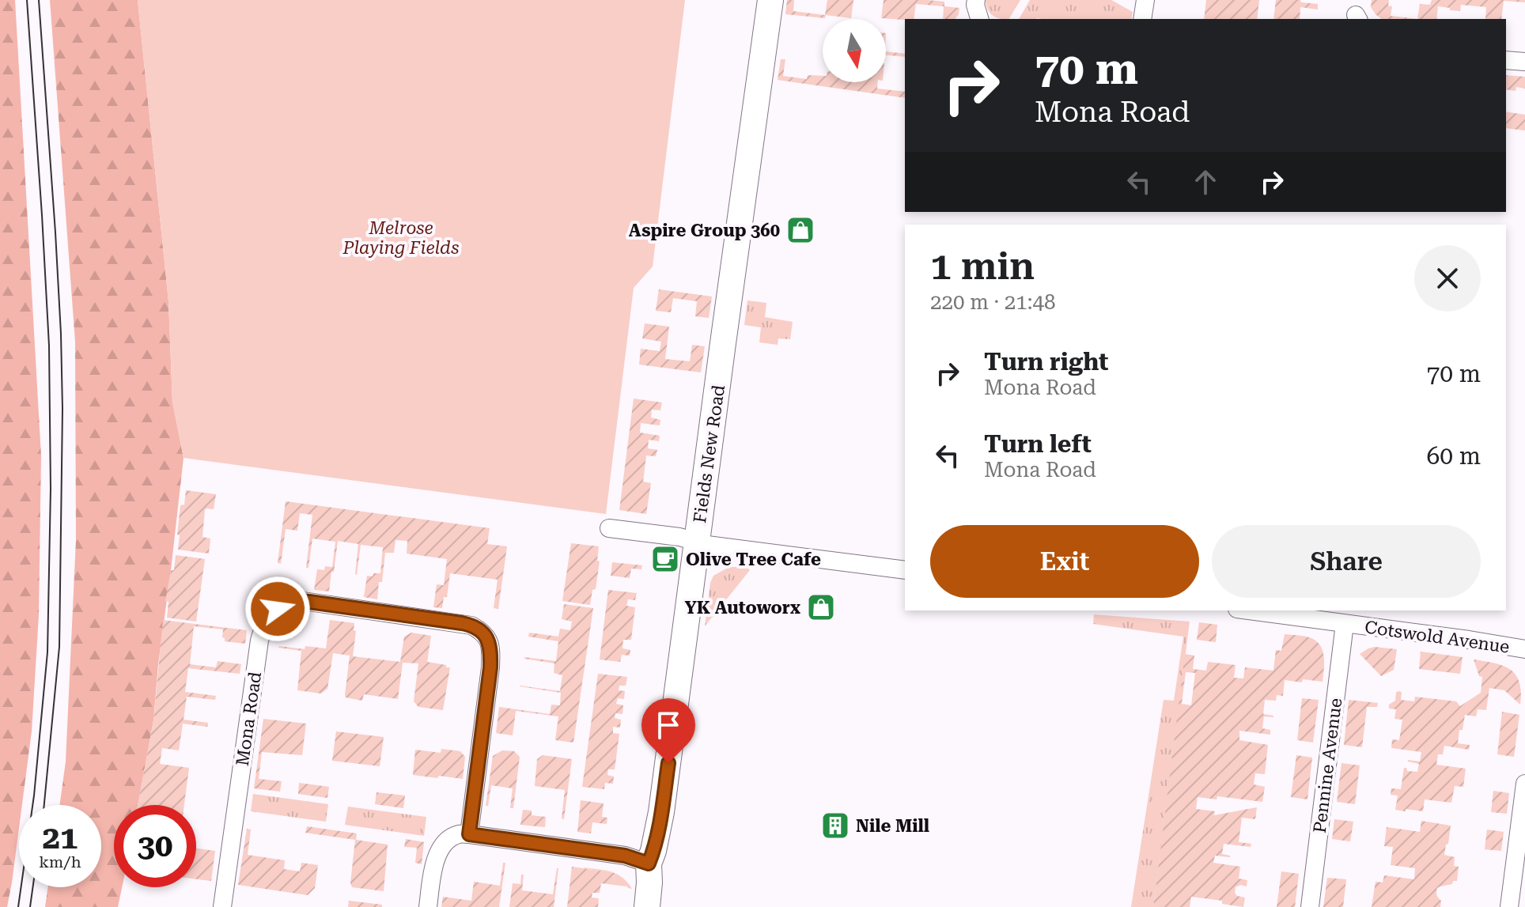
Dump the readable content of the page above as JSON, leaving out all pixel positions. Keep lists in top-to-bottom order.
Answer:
{
  "streets": {
    "street": [
      "Fields New Road",
      "Cotswold Avenue",
      "Mona Road",
      "Pennine Avenue"
    ]
  },
  "crossings": [
    ["Cotswold Avenue", "Pennine Avenue"]
  ],
  "parks": ["Melrose Playing Fields"],
  "places": {
    "shop": ["Aspire Group 360", "YK Autoworx"],
    "cafe": ["Olive Tree Cafe"],
    "building": ["Nile Mill"]
  },
  "north": "bottom",
  "page": {
    "turn": ["70 m", "Mona Road"],
    "heading": ["1 min", "220 m · 21:48"],
    "list": [
      {
        "name": "Turn right",
        "note": "Mona Road",
        "value": "70 m"
      },
      {
        "name": "Turn left",
        "note": "Mona Road",
        "value": "60 m"
      }
    ],
    "buttons": ["Exit", "Share"],
    "speed": "21 km/h",
    "limit": "30"
  }
}
